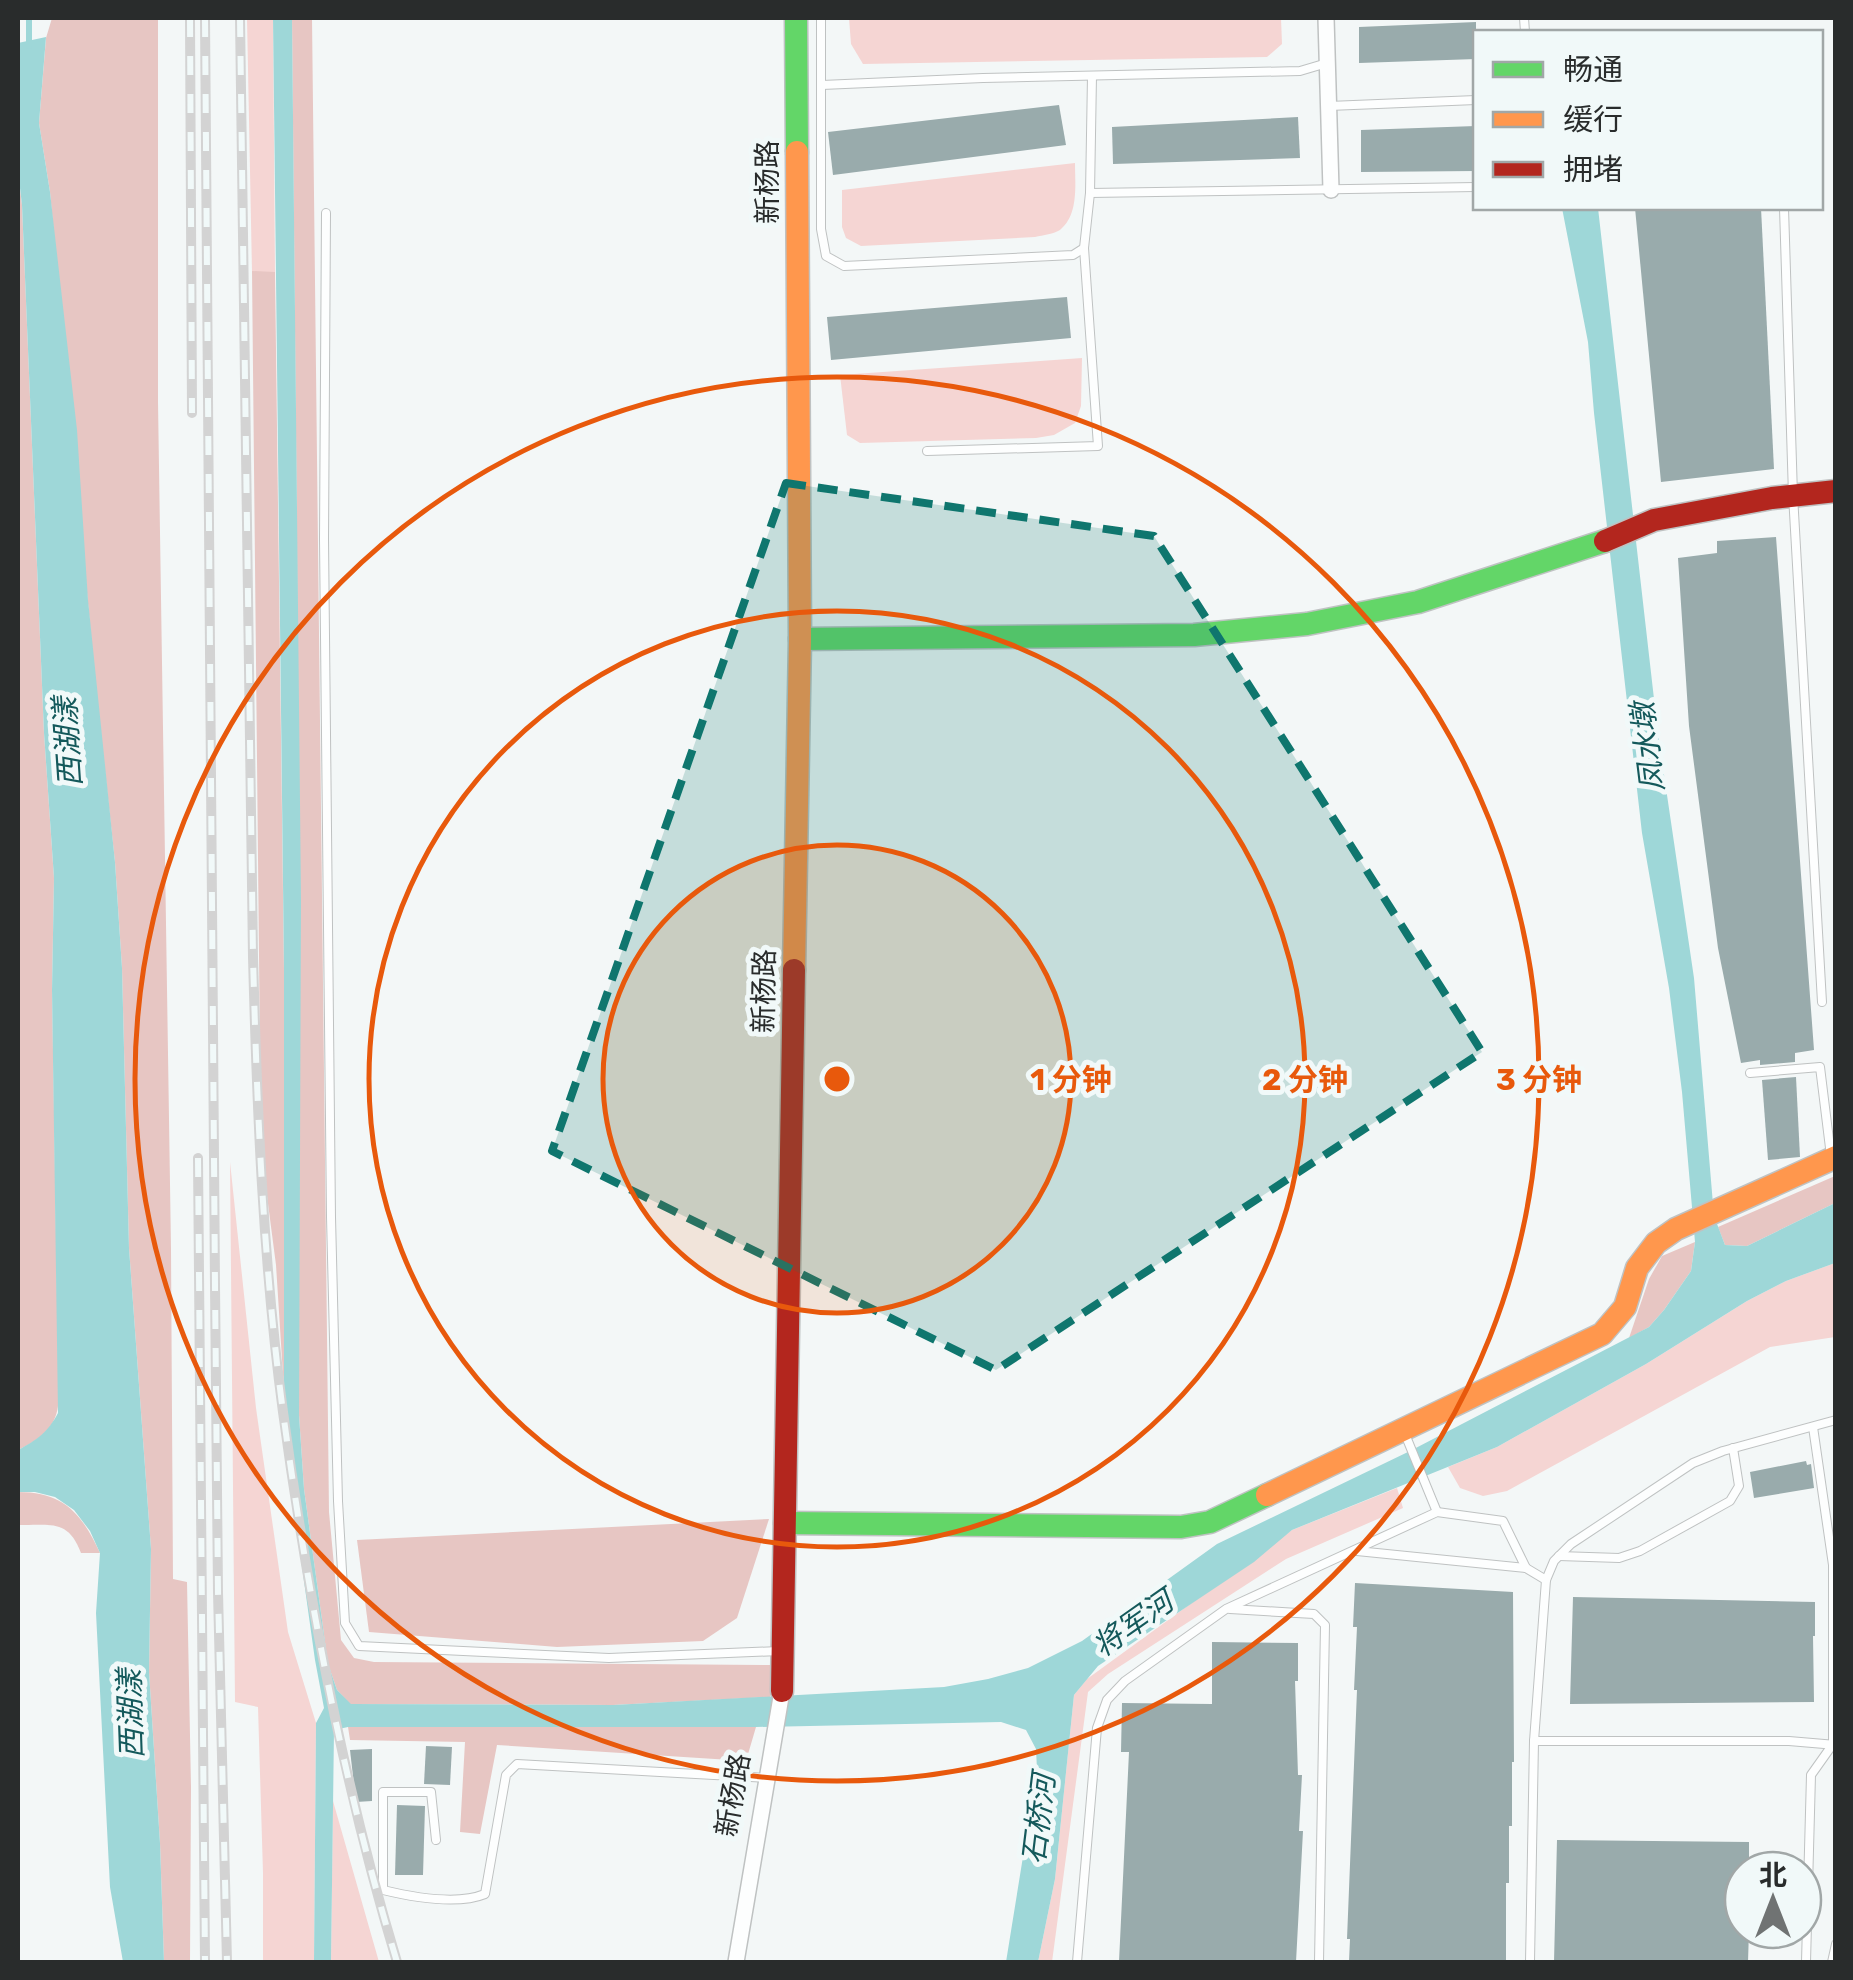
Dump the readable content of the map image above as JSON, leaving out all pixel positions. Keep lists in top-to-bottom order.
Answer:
{
  "streets": {
    "street": ["新杨路"]
  },
  "water": [
    "西湖漾",
    "凤水墩",
    "将军河",
    "石桥河"
  ],
  "legend": ["畅通", "缓行", "拥堵"],
  "north": "top",
  "rings": ["1 分钟", "2 分钟", "3 分钟"]
}
